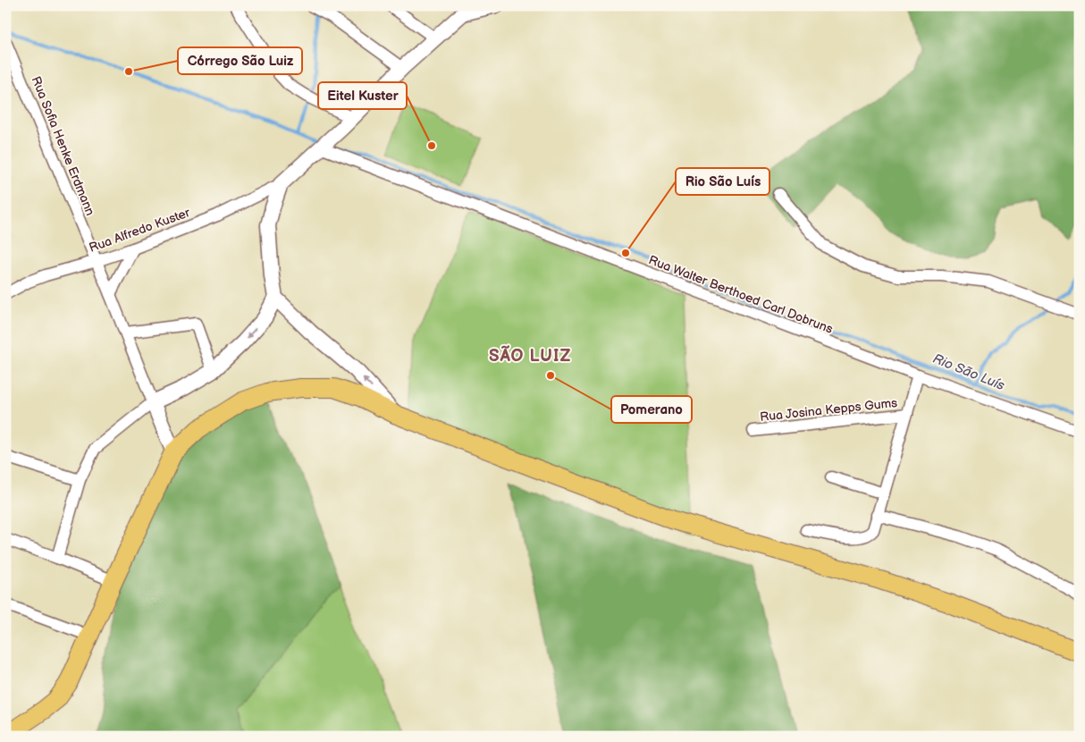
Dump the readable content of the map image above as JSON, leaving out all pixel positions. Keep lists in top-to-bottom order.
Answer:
{
  "streets": {
    "street": [
      "Rua Sofia Henke Erdmann",
      "Rua Alfredo Kuster",
      "Rua Walter Berthoed Carl Dobruns",
      "Rua Josina Kepps Gums"
    ]
  },
  "crossings": [
    ["Rua Sofia Henke Erdmann", "Rua Alfredo Kuster"]
  ],
  "districts": ["SÃO LUIZ"],
  "water": ["Rio São Luís"],
  "places": [
    "Córrego São Luiz",
    "Eitel Kuster",
    "Rio São Luís",
    "Pomerano"
  ]
}
